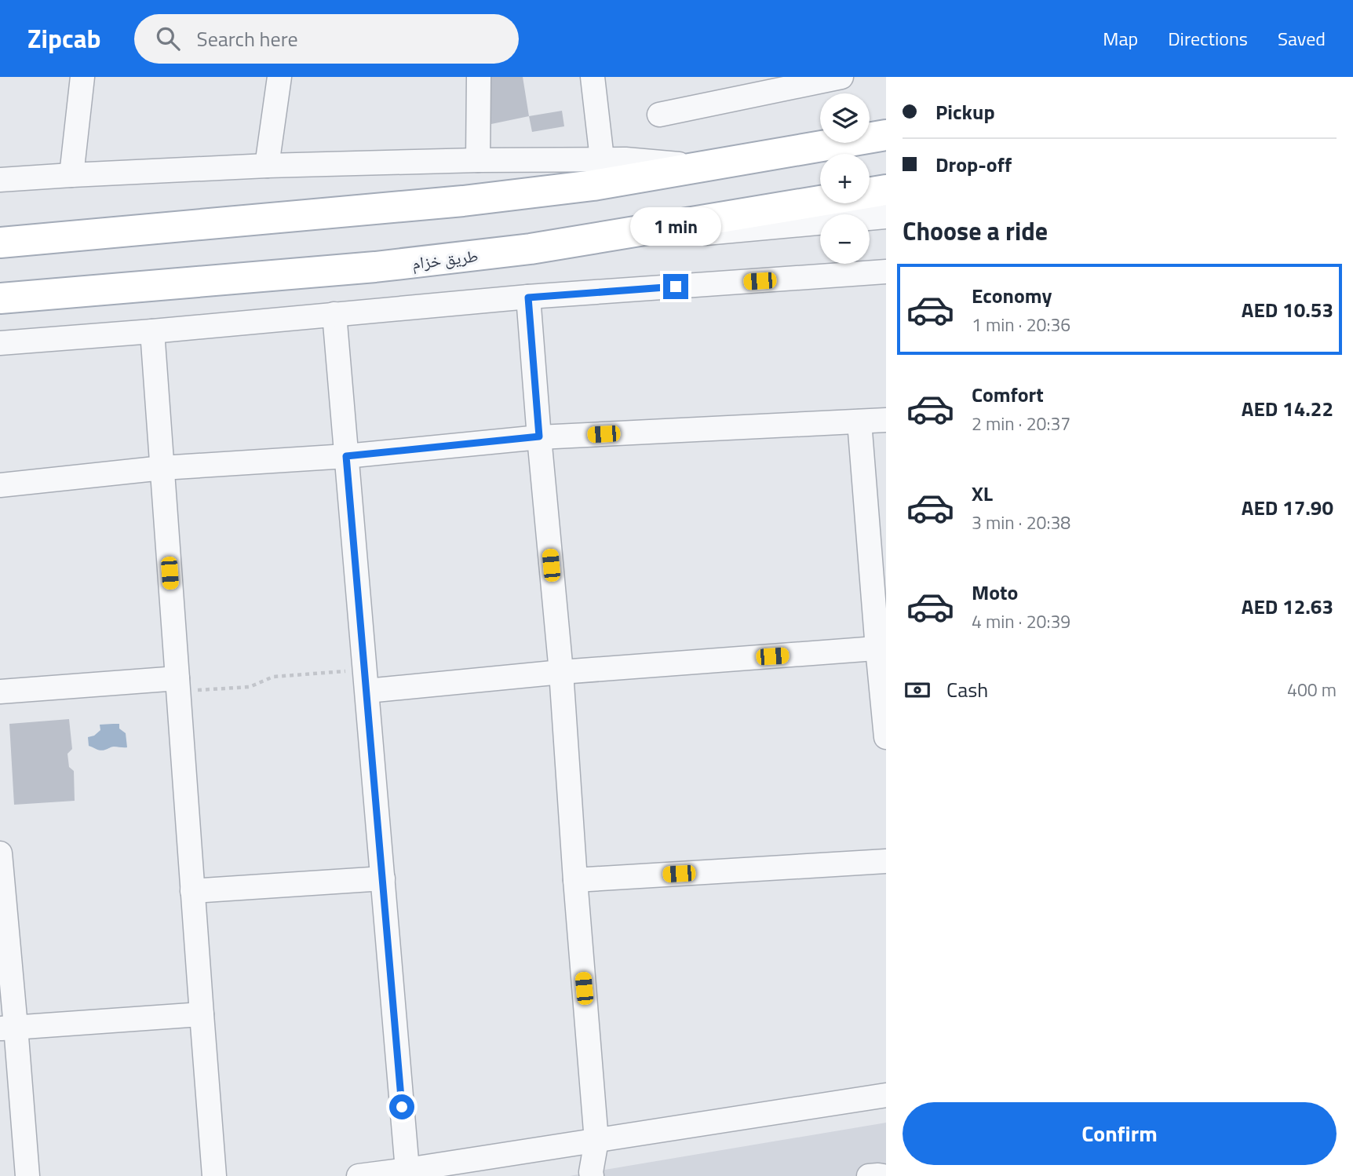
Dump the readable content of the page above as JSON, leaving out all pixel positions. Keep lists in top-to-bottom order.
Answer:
{
  "streets": {
    "main road": ["طريق خزام"]
  },
  "page": {
    "header": "Zipcab",
    "search": "Search here",
    "nav": ["Map", "Directions", "Saved"],
    "banner": ["Pickup", "Drop-off"],
    "map_buttons": ["+", "−"],
    "heading": "Choose a ride",
    "bubble": "1 min",
    "list": [
      {
        "name": "Economy",
        "note": "1 min · 20:36",
        "value": "AED 10.53"
      },
      {
        "name": "Comfort",
        "note": "2 min · 20:37",
        "value": "AED 14.22"
      },
      {
        "name": "XL",
        "note": "3 min · 20:38",
        "value": "AED 17.90"
      },
      {
        "name": "Moto",
        "note": "4 min · 20:39",
        "value": "AED 12.63"
      }
    ],
    "pay": ["Cash", "400 m"],
    "buttons": "Confirm"
  }
}
